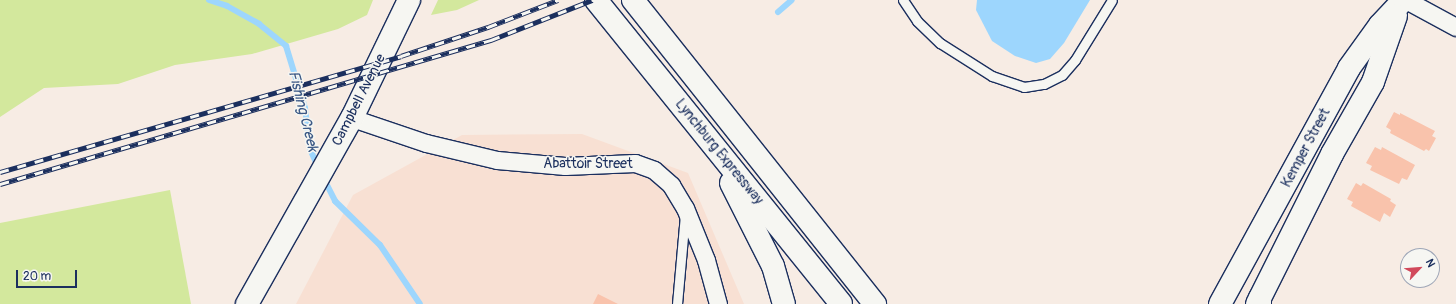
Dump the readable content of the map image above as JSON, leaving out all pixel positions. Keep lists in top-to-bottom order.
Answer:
{
  "streets": {
    "main road": ["Campbell Avenue", "Kemper Street", "Lynchburg Expressway"],
    "street": ["Abattoir Street"]
  },
  "crossings": [
    ["Campbell Avenue", "Abattoir Street"]
  ],
  "water": ["Fishing Creek"],
  "scale_bar": "20 m",
  "north": "top right"
}
